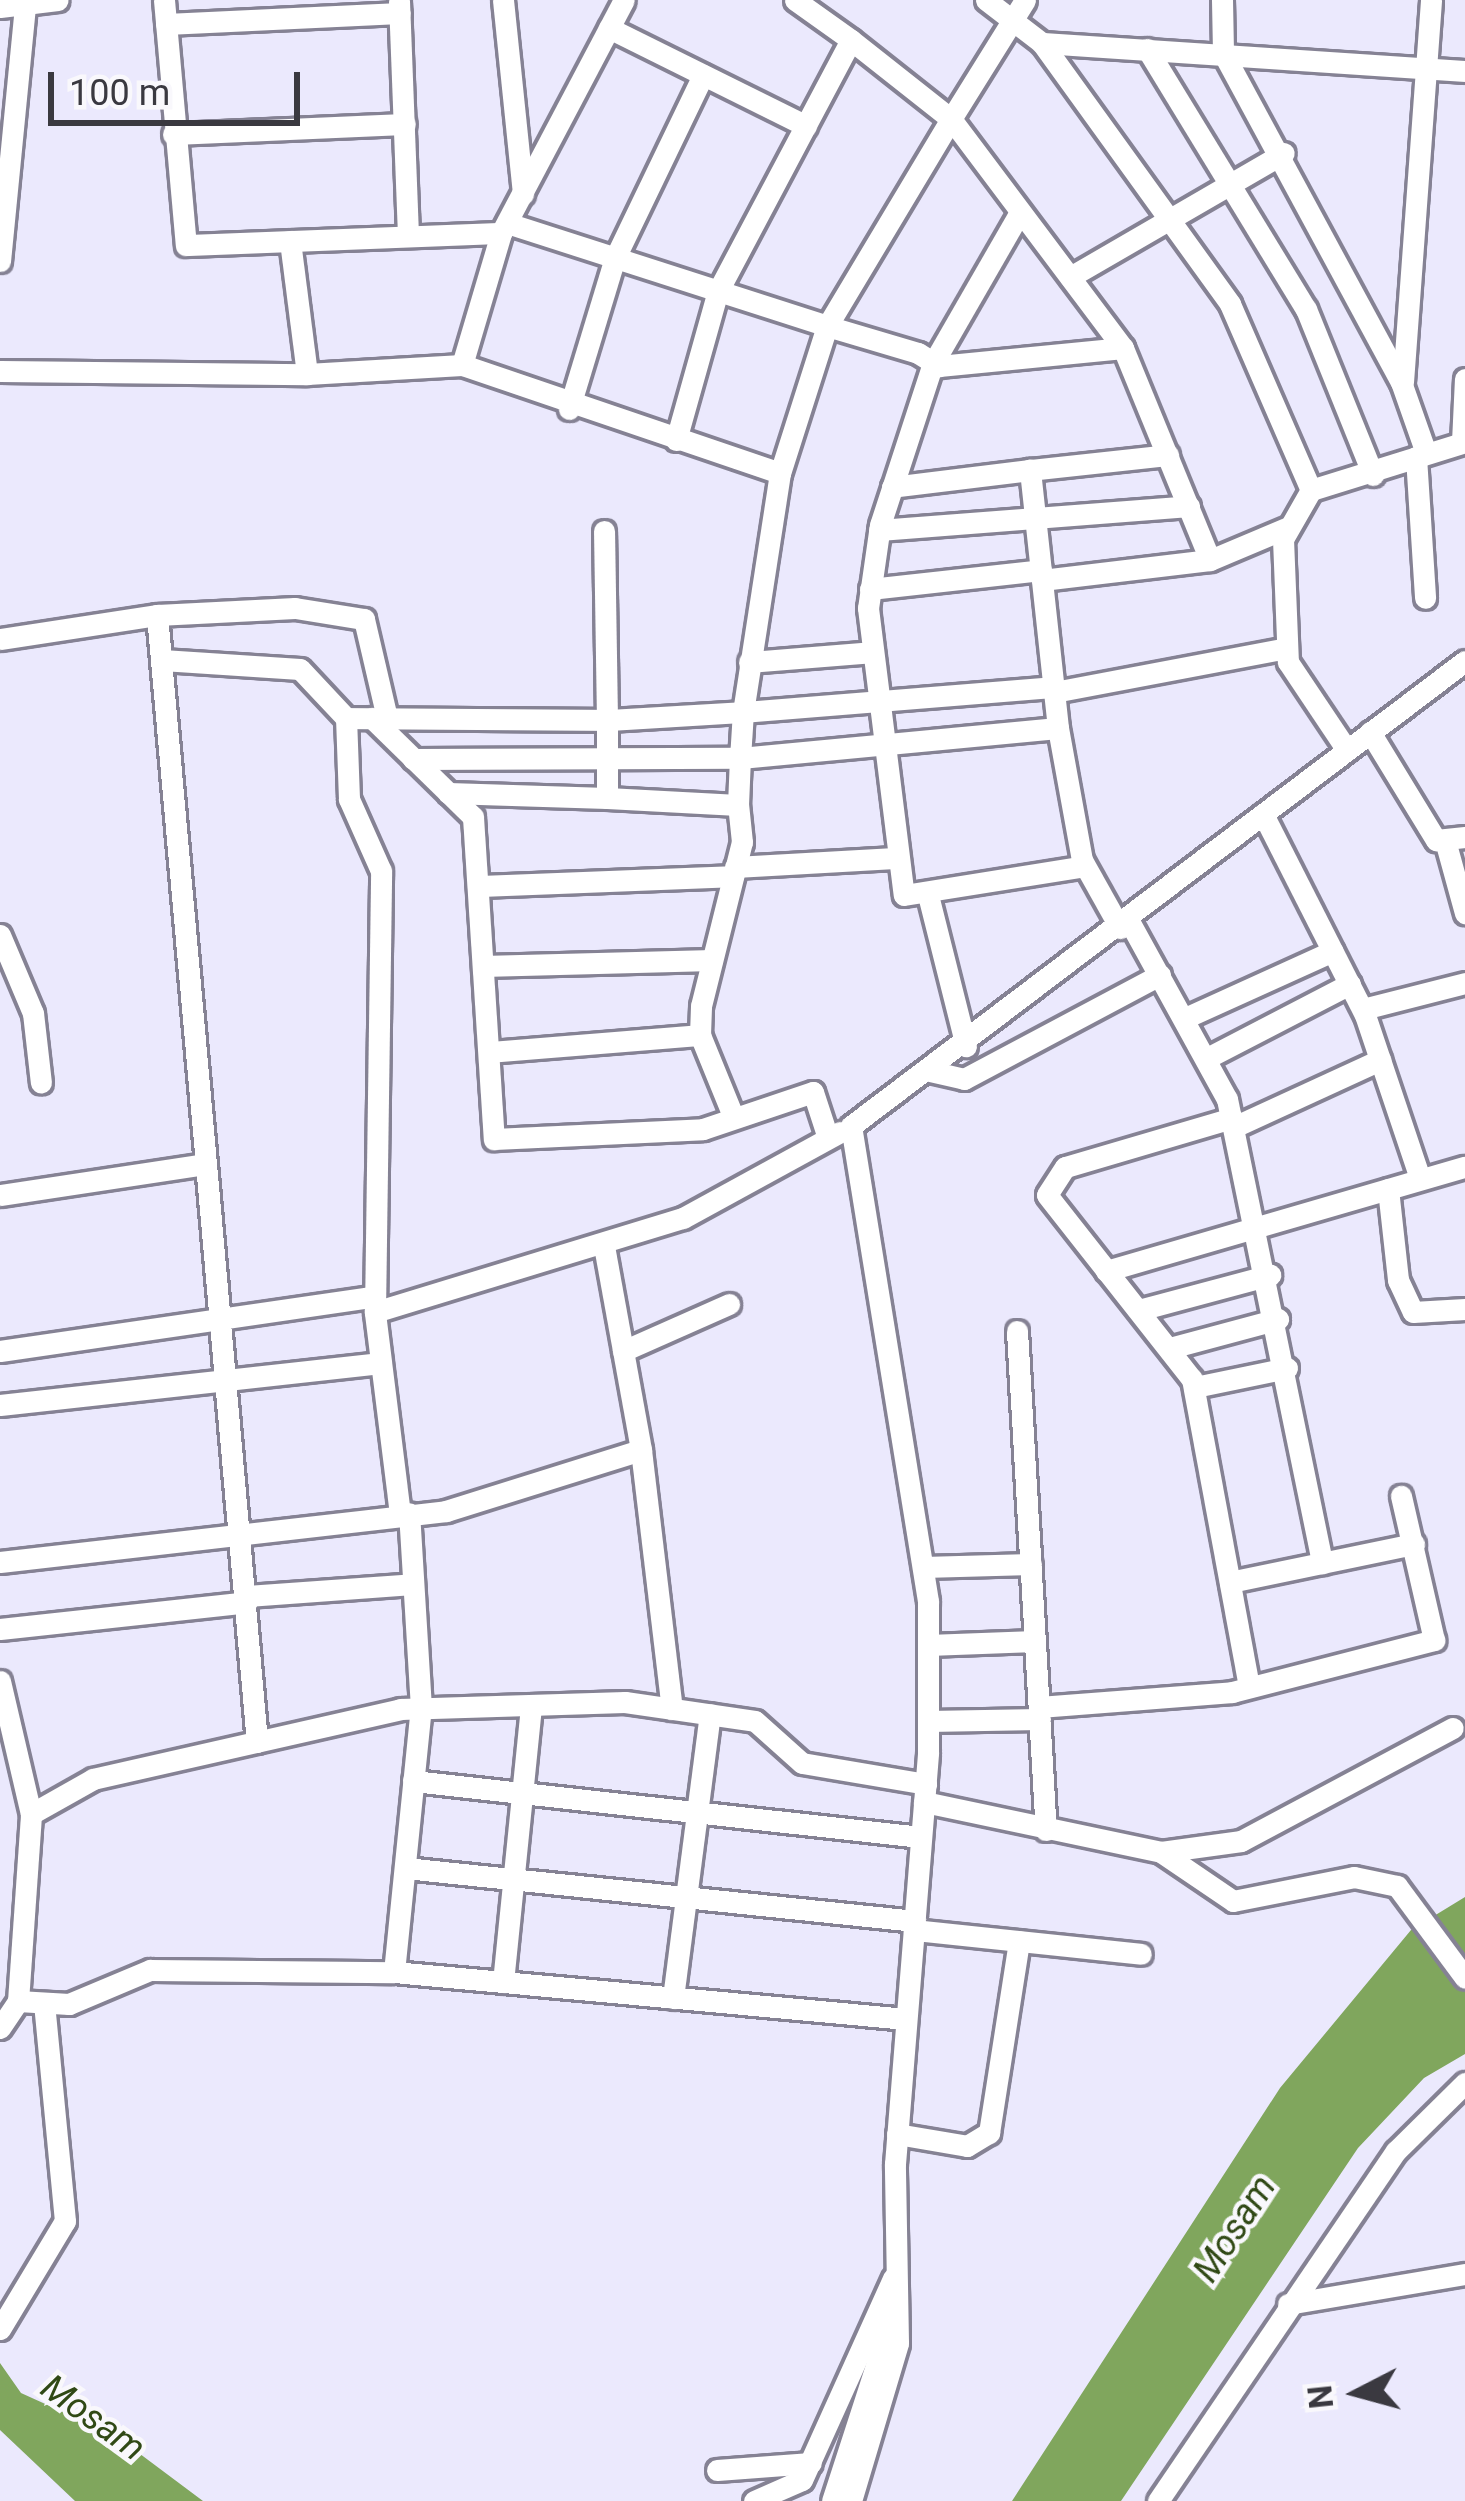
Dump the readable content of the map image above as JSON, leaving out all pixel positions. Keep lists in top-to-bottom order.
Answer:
{
  "water": ["Mosam"],
  "scale_bar": "100 m",
  "north": "left"
}
